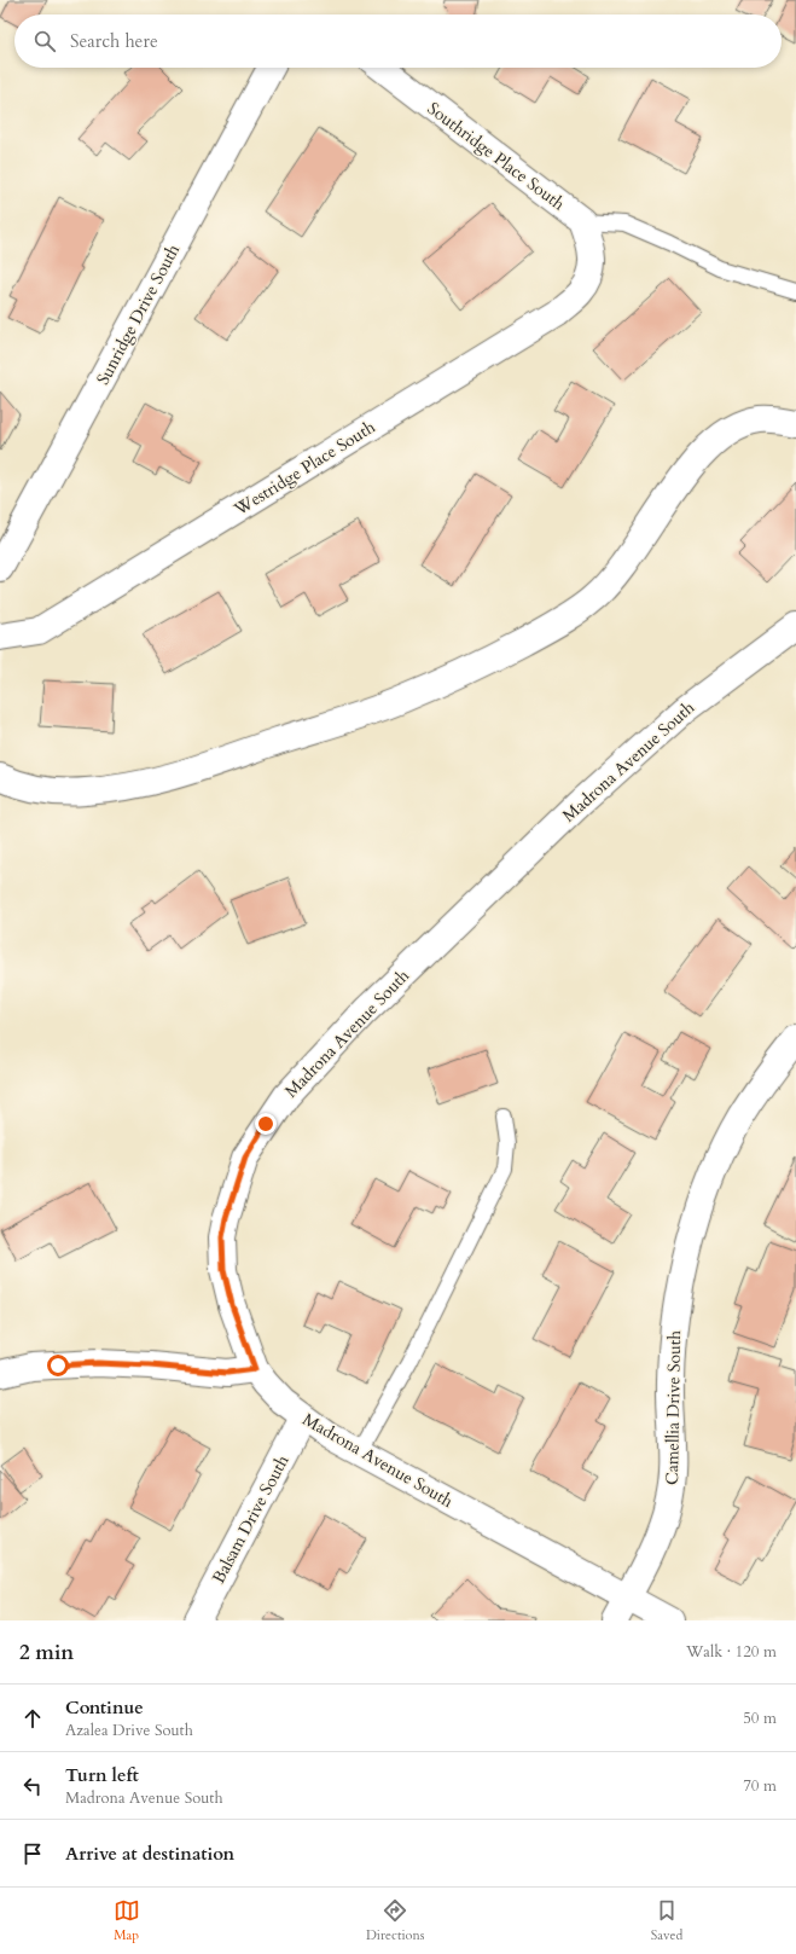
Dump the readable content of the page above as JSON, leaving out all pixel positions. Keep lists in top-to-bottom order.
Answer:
{
  "streets": {
    "street": [
      "Southridge Place South",
      "Sunridge Drive South",
      "Westridge Place South",
      "Madrona Avenue South",
      "Camellia Drive South",
      "Balsam Drive South"
    ]
  },
  "crossings": [
    ["Southridge Place South", "Westridge Place South"],
    ["Madrona Avenue South", "Camellia Drive South"],
    ["Madrona Avenue South", "Balsam Drive South"]
  ],
  "page": {
    "search": "Search here",
    "heading": ["2 min", "Walk · 120 m"],
    "list": [
      ["Continue", "Azalea Drive South", "50 m"],
      ["Turn left", "Madrona Avenue South", "70 m"],
      "Arrive at destination"
    ],
    "nav": ["Map", "Directions", "Saved"]
  }
}
